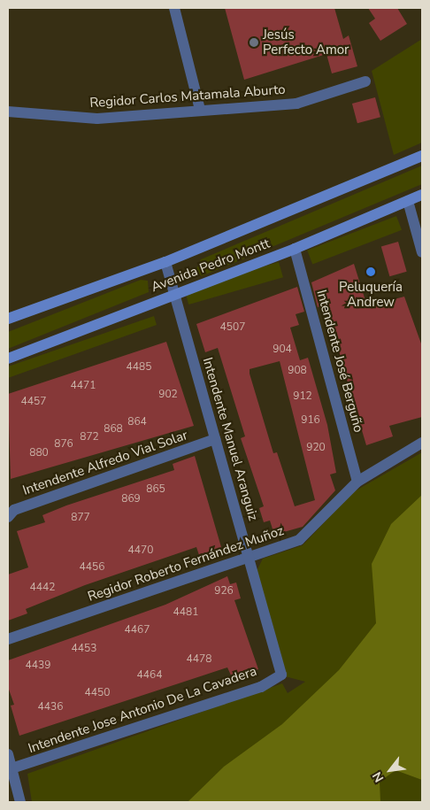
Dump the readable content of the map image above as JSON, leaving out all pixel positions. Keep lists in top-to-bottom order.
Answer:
{
  "streets": {
    "main road": ["Avenida Pedro Montt"],
    "street": [
      "Regidor Carlos Matamala Aburto",
      "Intendente José Berguño",
      "Intendente Manuel Aranguiz",
      "Intendente Alfredo Vial Solar",
      "Regidor Roberto Fernández Muñoz",
      "Intendente Jose Antonio De La Cavadera"
    ]
  },
  "crossings": [
    ["Avenida Pedro Montt", "Intendente José Berguño"],
    ["Avenida Pedro Montt", "Intendente Manuel Aranguiz"],
    ["Intendente José Berguño", "Regidor Roberto Fernández Muñoz"],
    ["Intendente Manuel Aranguiz", "Intendente Alfredo Vial Solar"],
    ["Intendente Manuel Aranguiz", "Regidor Roberto Fernández Muñoz"],
    ["Intendente Manuel Aranguiz", "Intendente Jose Antonio De La Cavadera"]
  ],
  "places": ["Jesús Perfecto Amor", "Peluquería Andrew"],
  "house_numbers": [
    "4507",
    "904",
    "4485",
    "908",
    "4471",
    "902",
    "912",
    "4457",
    "916",
    "864",
    "868",
    "872",
    "876",
    "920",
    "880",
    "865",
    "869",
    "877",
    "4470",
    "4456",
    "4442",
    "926",
    "4481",
    "4467",
    "4453",
    "4478",
    "4439",
    "4464",
    "4450",
    "4436"
  ],
  "north": "bottom left"
}
